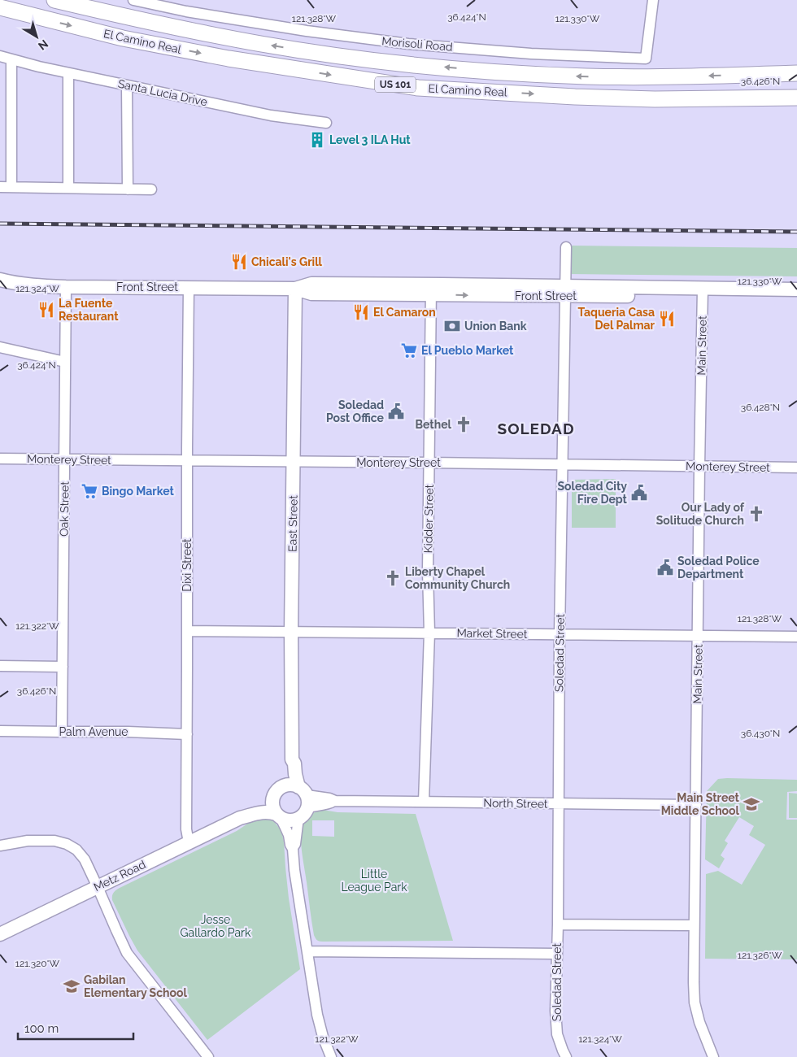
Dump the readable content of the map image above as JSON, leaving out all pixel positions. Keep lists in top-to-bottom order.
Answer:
{
  "streets": {
    "highway": ["El Camino Real", "US 101"],
    "main road": ["Front Street", "East Street", "Metz Road"],
    "street": [
      "Morisoli Road",
      "Santa Lucia Drive",
      "Main Street",
      "Monterey Street",
      "Oak Street",
      "Kidder Street",
      "Dixi Street",
      "Market Street",
      "Soledad Street",
      "Palm Avenue",
      "North Street"
    ]
  },
  "crossings": [
    ["Front Street", "Main Street"],
    ["Front Street", "Oak Street"],
    ["Front Street", "Kidder Street"],
    ["Front Street", "East Street"],
    ["Front Street", "Dixi Street"],
    ["Front Street", "Soledad Street"],
    ["Main Street", "Monterey Street"],
    ["Main Street", "Market Street"],
    ["Main Street", "North Street"],
    ["Monterey Street", "Oak Street"],
    ["Monterey Street", "Kidder Street"],
    ["Monterey Street", "East Street"],
    ["Monterey Street", "Dixi Street"],
    ["Monterey Street", "Soledad Street"],
    ["Oak Street", "Palm Avenue"],
    ["Kidder Street", "Market Street"],
    ["Kidder Street", "North Street"],
    ["East Street", "Market Street"],
    ["East Street", "North Street"],
    ["East Street", "Metz Road"],
    ["Dixi Street", "Market Street"],
    ["Dixi Street", "Palm Avenue"],
    ["Dixi Street", "Metz Road"],
    ["Market Street", "Soledad Street"],
    ["Soledad Street", "North Street"],
    ["North Street", "Metz Road"]
  ],
  "districts": ["SOLEDAD"],
  "parks": ["Little League Park", "Jesse Gallardo Park"],
  "places": {
    "building": ["Level 3 ILA Hut"],
    "restaurant": [
      "Chicali's Grill",
      "La Fuente Restaurant",
      "El Camaron",
      "Taqueria Casa Del Palmar"
    ],
    "bank": ["Union Bank"],
    "supermarket": ["El Pueblo Market", "Bingo Market"],
    "public building": ["Soledad Post Office", "Soledad City Fire Dept", "Soledad Police Department"],
    "church": ["Bethel", "Our Lady of Solitude Church", "Liberty Chapel Community Church"],
    "school or university": ["Main Street Middle School", "Gabilan Elementary School"]
  },
  "scale_bar": "100 m",
  "north": "bottom right",
  "coordinates": [
    "36.424°N",
    "121.328°W",
    "121.330°W",
    "36.426°N",
    "121.324°W",
    "36.428°N",
    "121.322°W",
    "36.430°N",
    "121.326°W",
    "121.320°W"
  ]
}
